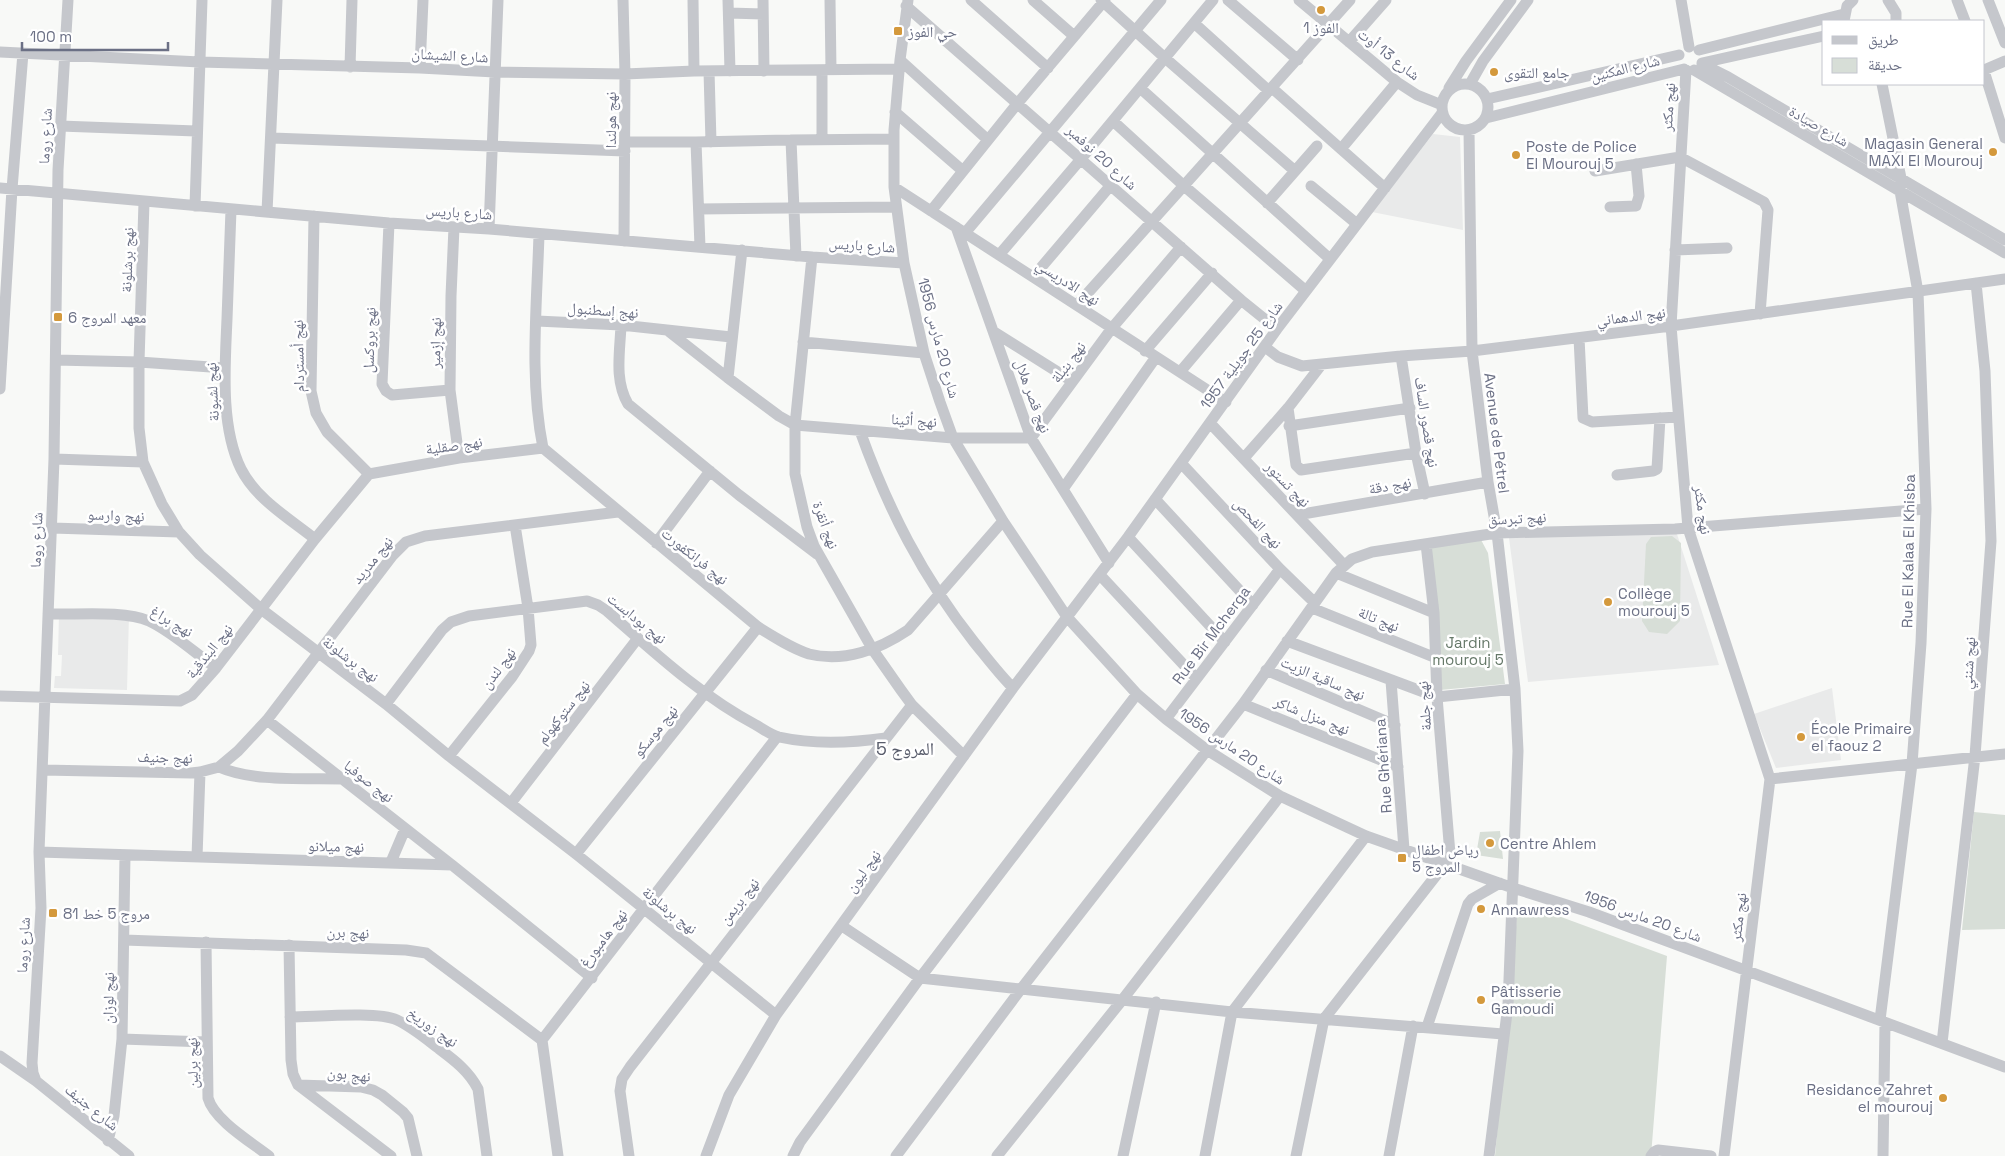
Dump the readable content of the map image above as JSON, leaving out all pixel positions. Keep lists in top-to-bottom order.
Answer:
{
  "streets": {
    "street": [
      "شارع 13 أوت",
      "شارع الشيشان",
      "شارع المكنين",
      "نهج مكثر",
      "نهج هولندا",
      "شارع صيادة",
      "شارع روما",
      "شارع 20 نوفمبر",
      "شارع باريس",
      "نهج برشلونة",
      "نهج الادريسي",
      "نهج إسطنبول",
      "نهج الدهماني",
      "شارع 20 مارس 1956",
      "نهج بروكسل",
      "نهج إزمير",
      "شارع 25 جويلية 1957",
      "نهج أمستردام",
      "نهج بنبلة",
      "نهج لشبونة",
      "نهج قصر هلال",
      "نهج أثينا",
      "نهج قصور الساف",
      "Avenue de Pétrel",
      "نهج صقلية",
      "نهج تستور",
      "نهج دقة",
      "نهج وارسو",
      "نهج تبرسق",
      "نهج الفحص",
      "نهج أنقرة",
      "Rue El Kalaa El Khisba",
      "نهج فرانكفورت",
      "نهج مدريد",
      "نهج بودابست",
      "نهج تالة",
      "نهج براغ",
      "Rue Bir Mcherga",
      "نهج البندقية",
      "نهج شنني",
      "نهج لندن",
      "نهج ساقية الزيت",
      "نهج جلمة",
      "نهج ستوكهولم",
      "نهج منزل شاكر",
      "نهج موسكو",
      "نهج جنيف",
      "Rue Ghériana",
      "نهج صوفيا",
      "نهج ميلانو",
      "نهج ليون",
      "نهج بريمن",
      "نهج برن",
      "نهج هامبورغ",
      "نهج لوزان",
      "نهج زوريخ",
      "نهج برلين",
      "نهج بون",
      "شارع جنيف"
    ]
  },
  "crossings": [
    ["شارع 13 أوت", "شارع المكنين"],
    ["شارع 13 أوت", "شارع 25 جويلية 1957"],
    ["شارع 13 أوت", "Avenue de Pétrel"],
    ["شارع الشيشان", "نهج هولندا"],
    ["شارع الشيشان", "شارع روما"],
    ["شارع الشيشان", "شارع 20 مارس 1956"],
    ["شارع المكنين", "نهج مكثر"],
    ["شارع المكنين", "شارع صيادة"],
    ["شارع المكنين", "شارع 25 جويلية 1957"],
    ["شارع المكنين", "Avenue de Pétrel"],
    ["نهج مكثر", "شارع صيادة"],
    ["نهج مكثر", "نهج الدهماني"],
    ["نهج مكثر", "شارع 20 مارس 1956"],
    ["نهج مكثر", "نهج تبرسق"],
    ["نهج هولندا", "شارع باريس"],
    ["شارع صيادة", "Rue El Kalaa El Khisba"],
    ["شارع روما", "شارع باريس"],
    ["شارع روما", "نهج وارسو"],
    ["شارع روما", "نهج براغ"],
    ["شارع روما", "نهج البندقية"],
    ["شارع روما", "نهج جنيف"],
    ["شارع روما", "نهج ميلانو"],
    ["شارع روما", "شارع جنيف"],
    ["شارع 20 نوفمبر", "شارع 20 مارس 1956"],
    ["شارع 20 نوفمبر", "شارع 25 جويلية 1957"],
    ["شارع 20 نوفمبر", "نهج بنبلة"],
    ["شارع باريس", "نهج برشلونة"],
    ["شارع باريس", "شارع 20 مارس 1956"],
    ["شارع باريس", "نهج بروكسل"],
    ["شارع باريس", "نهج إزمير"],
    ["شارع باريس", "نهج أمستردام"],
    ["شارع باريس", "نهج لشبونة"],
    ["شارع باريس", "نهج أنقرة"],
    ["نهج برشلونة", "نهج وارسو"],
    ["نهج برشلونة", "نهج مدريد"],
    ["نهج برشلونة", "نهج بودابست"],
    ["نهج برشلونة", "نهج البندقية"],
    ["نهج برشلونة", "نهج لندن"],
    ["نهج برشلونة", "نهج ستوكهولم"],
    ["نهج برشلونة", "نهج موسكو"],
    ["نهج برشلونة", "نهج ليون"],
    ["نهج برشلونة", "نهج بريمن"],
    ["نهج برشلونة", "نهج هامبورغ"],
    ["نهج الادريسي", "شارع 20 مارس 1956"],
    ["نهج الادريسي", "شارع 25 جويلية 1957"],
    ["نهج الادريسي", "نهج بنبلة"],
    ["نهج الادريسي", "نهج قصر هلال"],
    ["نهج الدهماني", "شارع 25 جويلية 1957"],
    ["نهج الدهماني", "نهج قصور الساف"],
    ["نهج الدهماني", "Avenue de Pétrel"],
    ["نهج الدهماني", "Rue El Kalaa El Khisba"],
    ["نهج الدهماني", "نهج شنني"],
    ["شارع 20 مارس 1956", "شارع 25 جويلية 1957"],
    ["شارع 20 مارس 1956", "نهج أثينا"],
    ["شارع 20 مارس 1956", "Avenue de Pétrel"],
    ["شارع 20 مارس 1956", "نهج تبرسق"],
    ["شارع 20 مارس 1956", "Rue El Kalaa El Khisba"],
    ["شارع 20 مارس 1956", "نهج فرانكفورت"],
    ["شارع 20 مارس 1956", "Rue Bir Mcherga"],
    ["شارع 20 مارس 1956", "نهج شنني"],
    ["شارع 20 مارس 1956", "نهج جلمة"],
    ["شارع 20 مارس 1956", "Rue Ghériana"],
    ["شارع 20 مارس 1956", "نهج ليون"],
    ["نهج بروكسل", "نهج إزمير"],
    ["نهج إزمير", "نهج صقلية"],
    ["شارع 25 جويلية 1957", "نهج قصر هلال"],
    ["شارع 25 جويلية 1957", "Avenue de Pétrel"],
    ["شارع 25 جويلية 1957", "نهج تستور"],
    ["شارع 25 جويلية 1957", "نهج الفحص"],
    ["شارع 25 جويلية 1957", "نهج ليون"],
    ["نهج أمستردام", "نهج صقلية"],
    ["نهج أمستردام", "نهج البندقية"],
    ["نهج بنبلة", "نهج قصر هلال"],
    ["نهج بنبلة", "نهج أثينا"],
    ["نهج لشبونة", "نهج البندقية"],
    ["نهج قصر هلال", "نهج أثينا"],
    ["نهج أثينا", "نهج أنقرة"],
    ["نهج قصور الساف", "نهج دقة"],
    ["Avenue de Pétrel", "نهج دقة"],
    ["Avenue de Pétrel", "نهج تبرسق"],
    ["نهج صقلية", "نهج فرانكفورت"],
    ["نهج صقلية", "نهج البندقية"],
    ["نهج تستور", "نهج دقة"],
    ["نهج تستور", "نهج تبرسق"],
    ["نهج تبرسق", "نهج الفحص"],
    ["نهج تبرسق", "Rue El Kalaa El Khisba"],
    ["نهج تبرسق", "نهج تالة"],
    ["نهج تبرسق", "نهج ساقية الزيت"],
    ["نهج تبرسق", "نهج جلمة"],
    ["نهج تبرسق", "نهج منزل شاكر"],
    ["نهج الفحص", "نهج تالة"],
    ["نهج الفحص", "Rue Bir Mcherga"],
    ["نهج أنقرة", "نهج فرانكفورت"],
    ["نهج أنقرة", "نهج ليون"],
    ["نهج أنقرة", "نهج بريمن"],
    ["نهج فرانكفورت", "نهج مدريد"],
    ["نهج فرانكفورت", "نهج موسكو"],
    ["نهج مدريد", "نهج لندن"],
    ["نهج مدريد", "نهج جنيف"],
    ["نهج مدريد", "نهج صوفيا"],
    ["نهج بودابست", "نهج لندن"],
    ["نهج بودابست", "نهج ستوكهولم"],
    ["نهج بودابست", "نهج موسكو"],
    ["نهج بودابست", "نهج بريمن"],
    ["نهج بودابست", "نهج هامبورغ"],
    ["نهج تالة", "نهج جلمة"],
    ["نهج براغ", "نهج البندقية"],
    ["نهج ساقية الزيت", "Rue Ghériana"],
    ["نهج منزل شاكر", "Rue Ghériana"],
    ["نهج جنيف", "نهج صوفيا"],
    ["نهج صوفيا", "نهج ميلانو"],
    ["نهج ميلانو", "نهج لوزان"],
    ["نهج برن", "نهج هامبورغ"],
    ["نهج برن", "نهج لوزان"],
    ["نهج برن", "نهج برلين"],
    ["نهج لوزان", "شارع جنيف"]
  ],
  "districts": ["المروج 5"],
  "parks": ["Jardin mourouj 5"],
  "places": {
    "other": [
      "الفوز 1",
      "جامع التقوى",
      "Magasin General MAXI El Mourouj",
      "Poste de Police El Mourouj 5",
      "Collège mourouj 5",
      "École Primaire el faouz 2",
      "Centre Ahlem",
      "Annawress",
      "Pâtisserie Gamoudi",
      "Residance Zahret el mourouj"
    ],
    "transit": [
      "حي الفوز",
      "معهد المروج 6",
      "رياض اطفال المروج 5",
      "مروج 5 خط 81"
    ]
  },
  "legend": ["طريق", "حديقة"],
  "scale_bar": "100 m"
}
